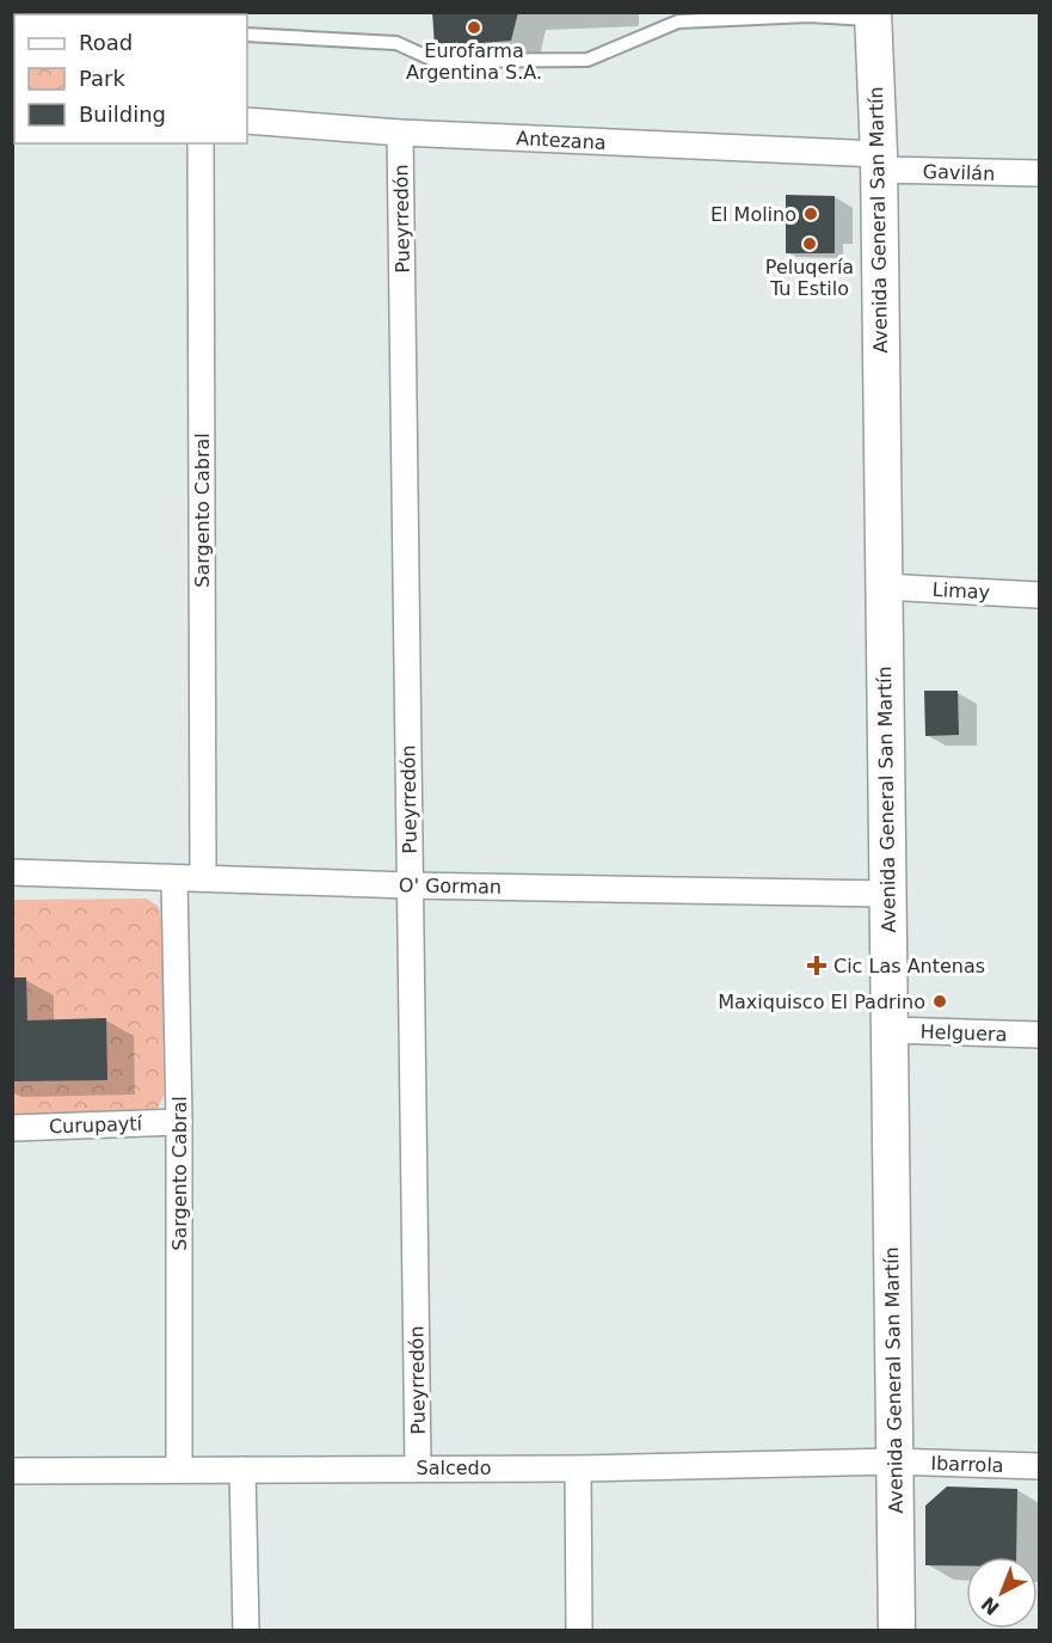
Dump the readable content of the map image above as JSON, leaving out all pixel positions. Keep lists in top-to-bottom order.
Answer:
{
  "streets": {
    "main road": ["Avenida General San Martín"],
    "street": [
      "Antezana",
      "Gavilán",
      "Pueyrredón",
      "Sargento Cabral",
      "Limay",
      "O' Gorman",
      "Helguera",
      "Curupaytí",
      "Ibarrola",
      "Salcedo"
    ]
  },
  "crossings": [
    ["Antezana", "Gavilán"],
    ["Antezana", "Pueyrredón"],
    ["Antezana", "Avenida General San Martín"],
    ["Gavilán", "Avenida General San Martín"],
    ["Pueyrredón", "O' Gorman"],
    ["Pueyrredón", "Salcedo"],
    ["Avenida General San Martín", "Limay"],
    ["Avenida General San Martín", "O' Gorman"],
    ["Avenida General San Martín", "Helguera"],
    ["Avenida General San Martín", "Ibarrola"],
    ["Avenida General San Martín", "Salcedo"],
    ["Sargento Cabral", "O' Gorman"],
    ["Sargento Cabral", "Curupaytí"],
    ["Sargento Cabral", "Salcedo"],
    ["Ibarrola", "Salcedo"]
  ],
  "places": {
    "other": [
      "Eurofarma Argentina S.A.",
      "El Molino",
      "Peluqería Tu Estilo",
      "Maxiquisco El Padrino"
    ],
    "health": ["Cic Las Antenas"]
  },
  "legend": ["Road", "Park", "Building"],
  "north": "bottom left"
}
